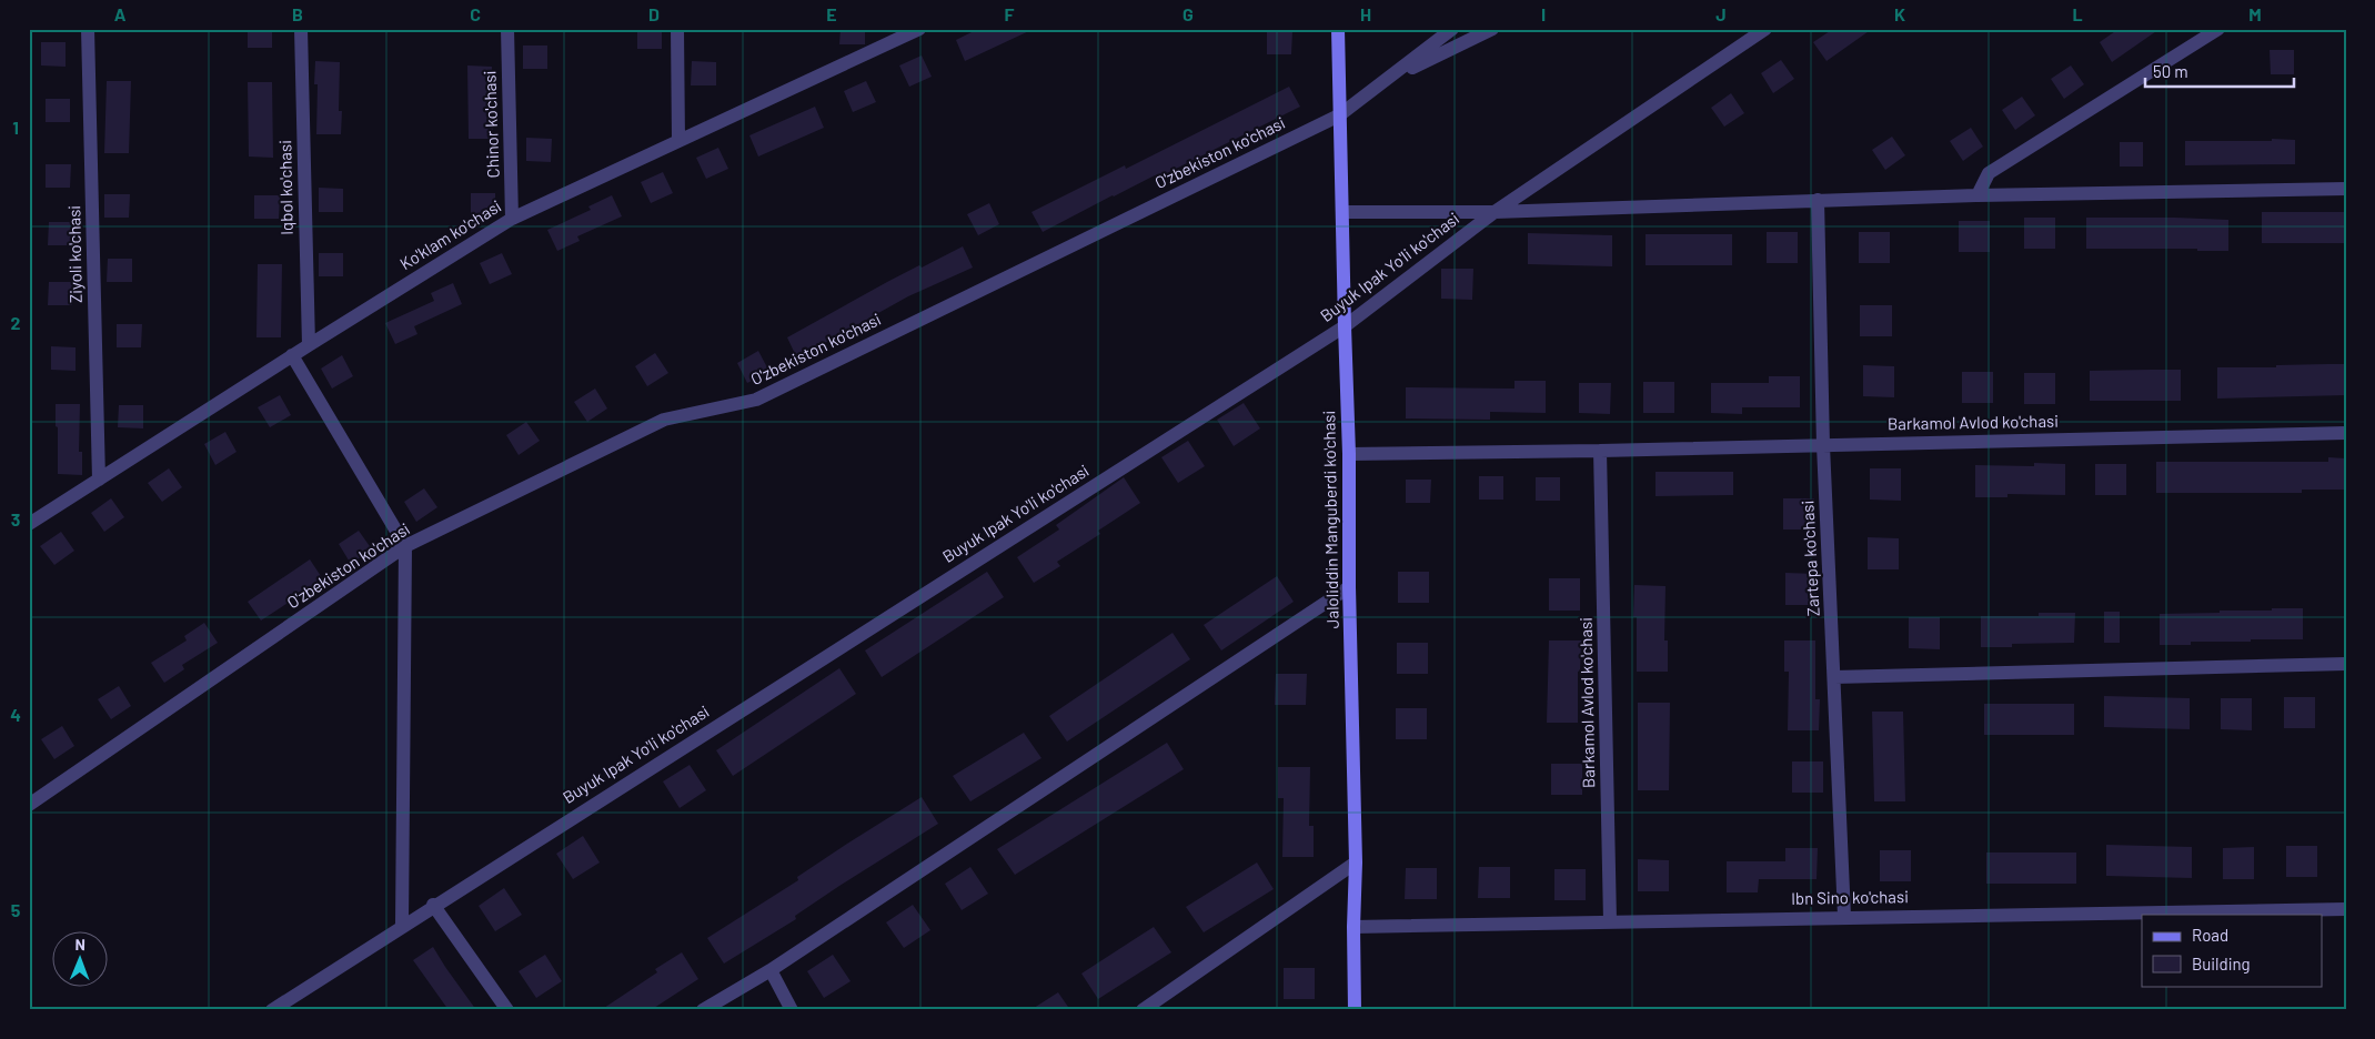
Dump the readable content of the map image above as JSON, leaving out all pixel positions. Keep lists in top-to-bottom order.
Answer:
{
  "streets": {
    "street": [
      "Chinor ko'chasi",
      "O'zbekiston ko'chasi",
      "Iqbol ko'chasi",
      "Ko'klam ko'chasi",
      "Ziyoli ko'chasi",
      "Buyuk Ipak Yo'li ko'chasi",
      "Barkamol Avlod ko'chasi",
      "Jaloliddin Manguberdi ko'chasi",
      "Zartepa ko'chasi",
      "Ibn Sino ko'chasi"
    ]
  },
  "crossings": [
    ["Chinor ko'chasi", "Ko'klam ko'chasi"],
    ["O'zbekiston ko'chasi", "Jaloliddin Manguberdi ko'chasi"],
    ["Iqbol ko'chasi", "Ko'klam ko'chasi"],
    ["Ko'klam ko'chasi", "Ziyoli ko'chasi"],
    ["Buyuk Ipak Yo'li ko'chasi", "Jaloliddin Manguberdi ko'chasi"],
    ["Barkamol Avlod ko'chasi", "Jaloliddin Manguberdi ko'chasi"],
    ["Barkamol Avlod ko'chasi", "Zartepa ko'chasi"],
    ["Barkamol Avlod ko'chasi", "Ibn Sino ko'chasi"],
    ["Jaloliddin Manguberdi ko'chasi", "Ibn Sino ko'chasi"],
    ["Zartepa ko'chasi", "Ibn Sino ko'chasi"]
  ],
  "legend": ["Road", "Building"],
  "scale_bar": "50 m",
  "north": "top",
  "grid": {
    "columns": [
      "A",
      "B",
      "C",
      "D",
      "E",
      "F",
      "G",
      "H",
      "I",
      "J",
      "K",
      "L",
      "M"
    ],
    "rows": [
      "1",
      "2",
      "3",
      "4",
      "5"
    ]
  }
}
